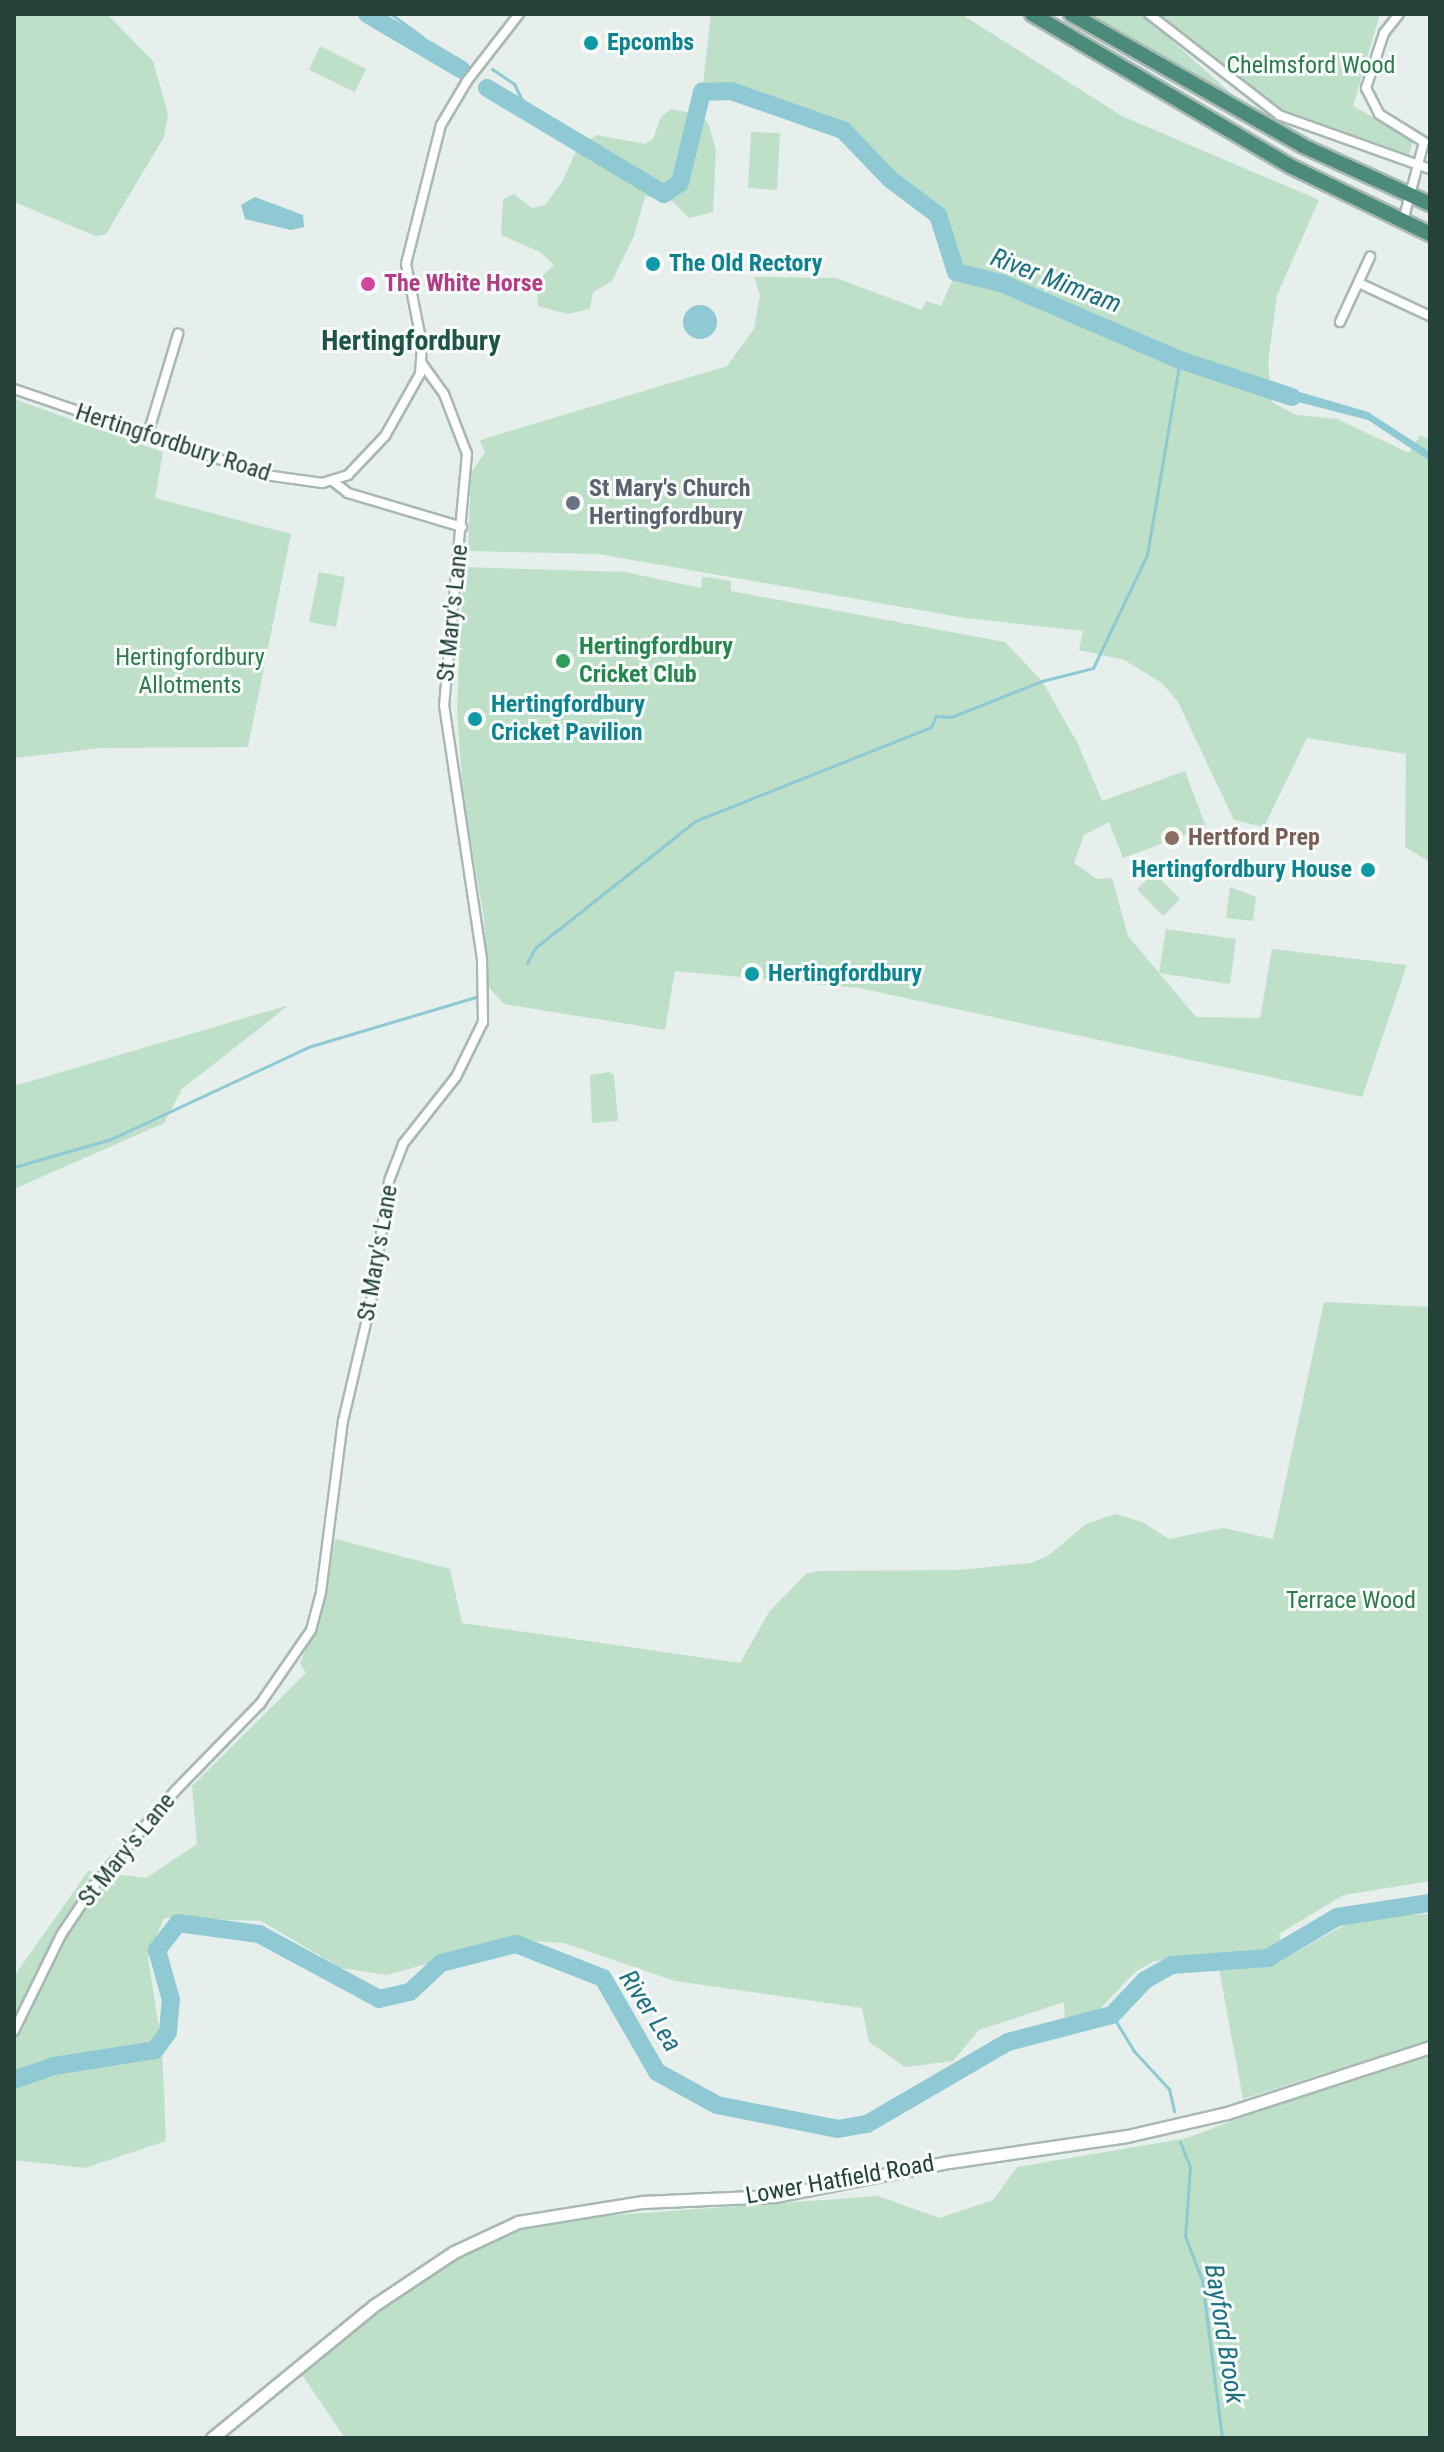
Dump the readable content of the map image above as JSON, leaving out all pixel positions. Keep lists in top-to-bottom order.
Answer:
{
  "streets": {
    "main road": ["Lower Hatfield Road"],
    "street": ["Hertingfordbury Road", "St Mary's Lane"]
  },
  "crossings": [
    ["Hertingfordbury Road", "St Mary's Lane"]
  ],
  "districts": ["Hertingfordbury"],
  "water": ["River Mimram", "River Lea", "Bayford Brook"],
  "parks": ["Chelmsford Wood", "Hertingfordbury Allotments", "Terrace Wood"],
  "places": [
    "Epcombs",
    "The Old Rectory",
    "The White Horse",
    "St Mary's Church Hertingfordbury",
    "Hertingfordbury Cricket Club",
    "Hertingfordbury Cricket Pavilion",
    "Hertford Prep",
    "Hertingfordbury House",
    "Hertingfordbury"
  ]
}
